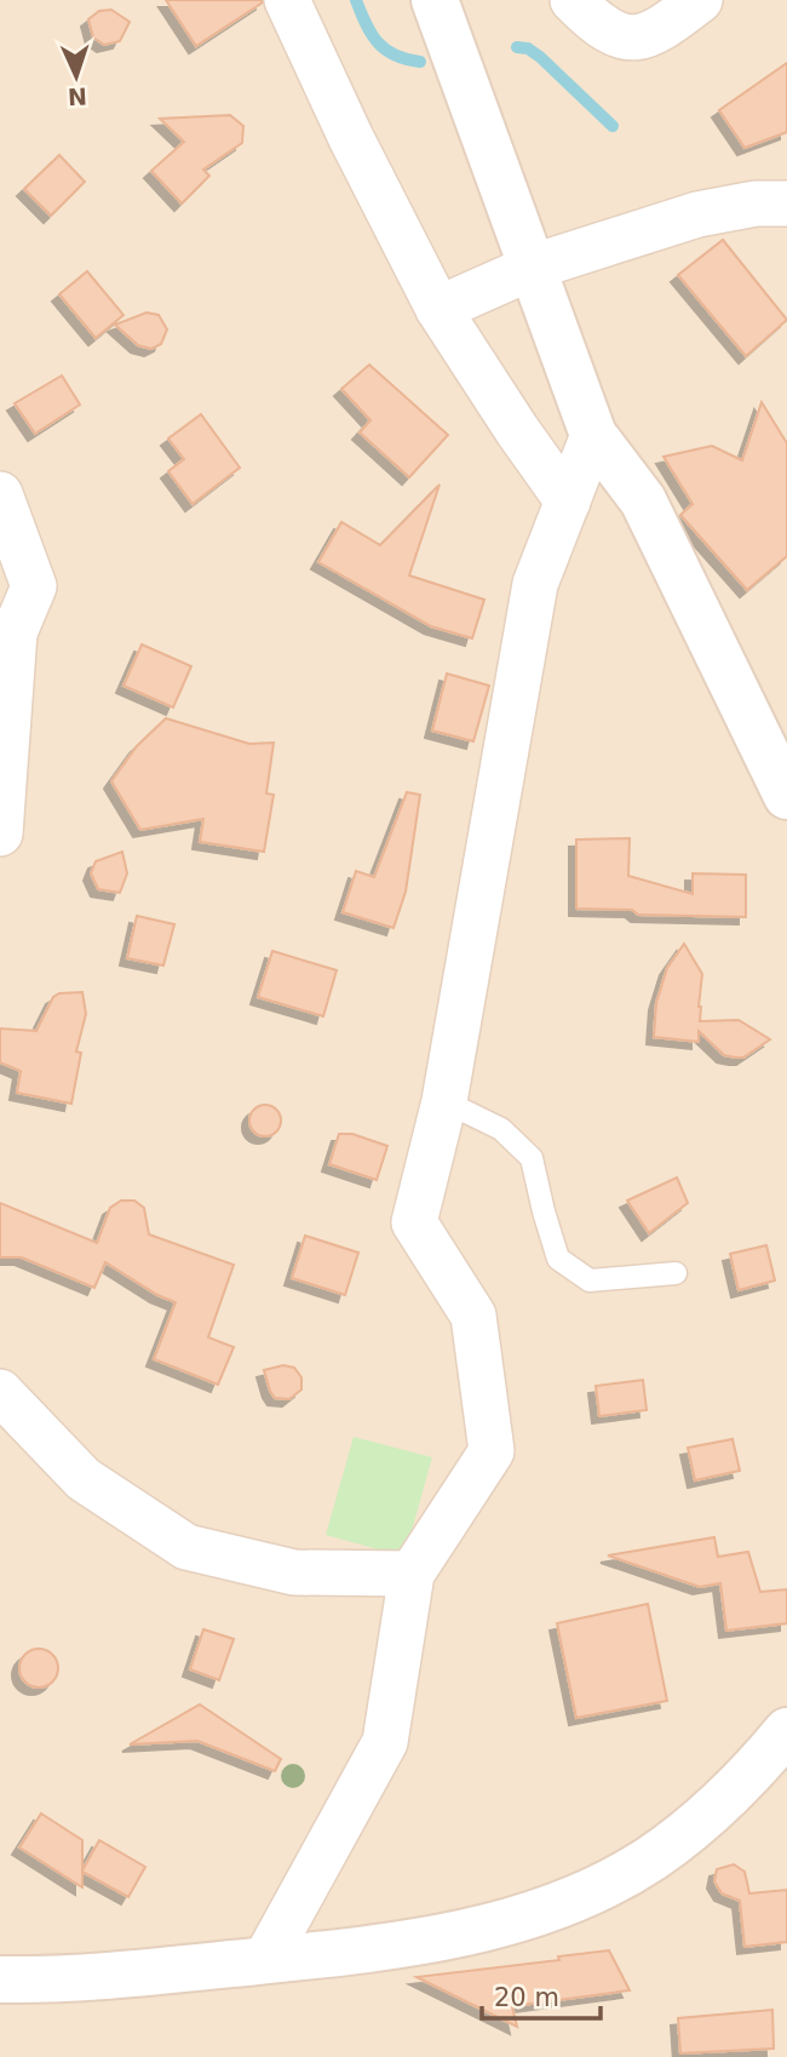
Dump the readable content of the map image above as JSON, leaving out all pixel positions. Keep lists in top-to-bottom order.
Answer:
{
  "scale_bar": "20 m",
  "north": "bottom"
}
